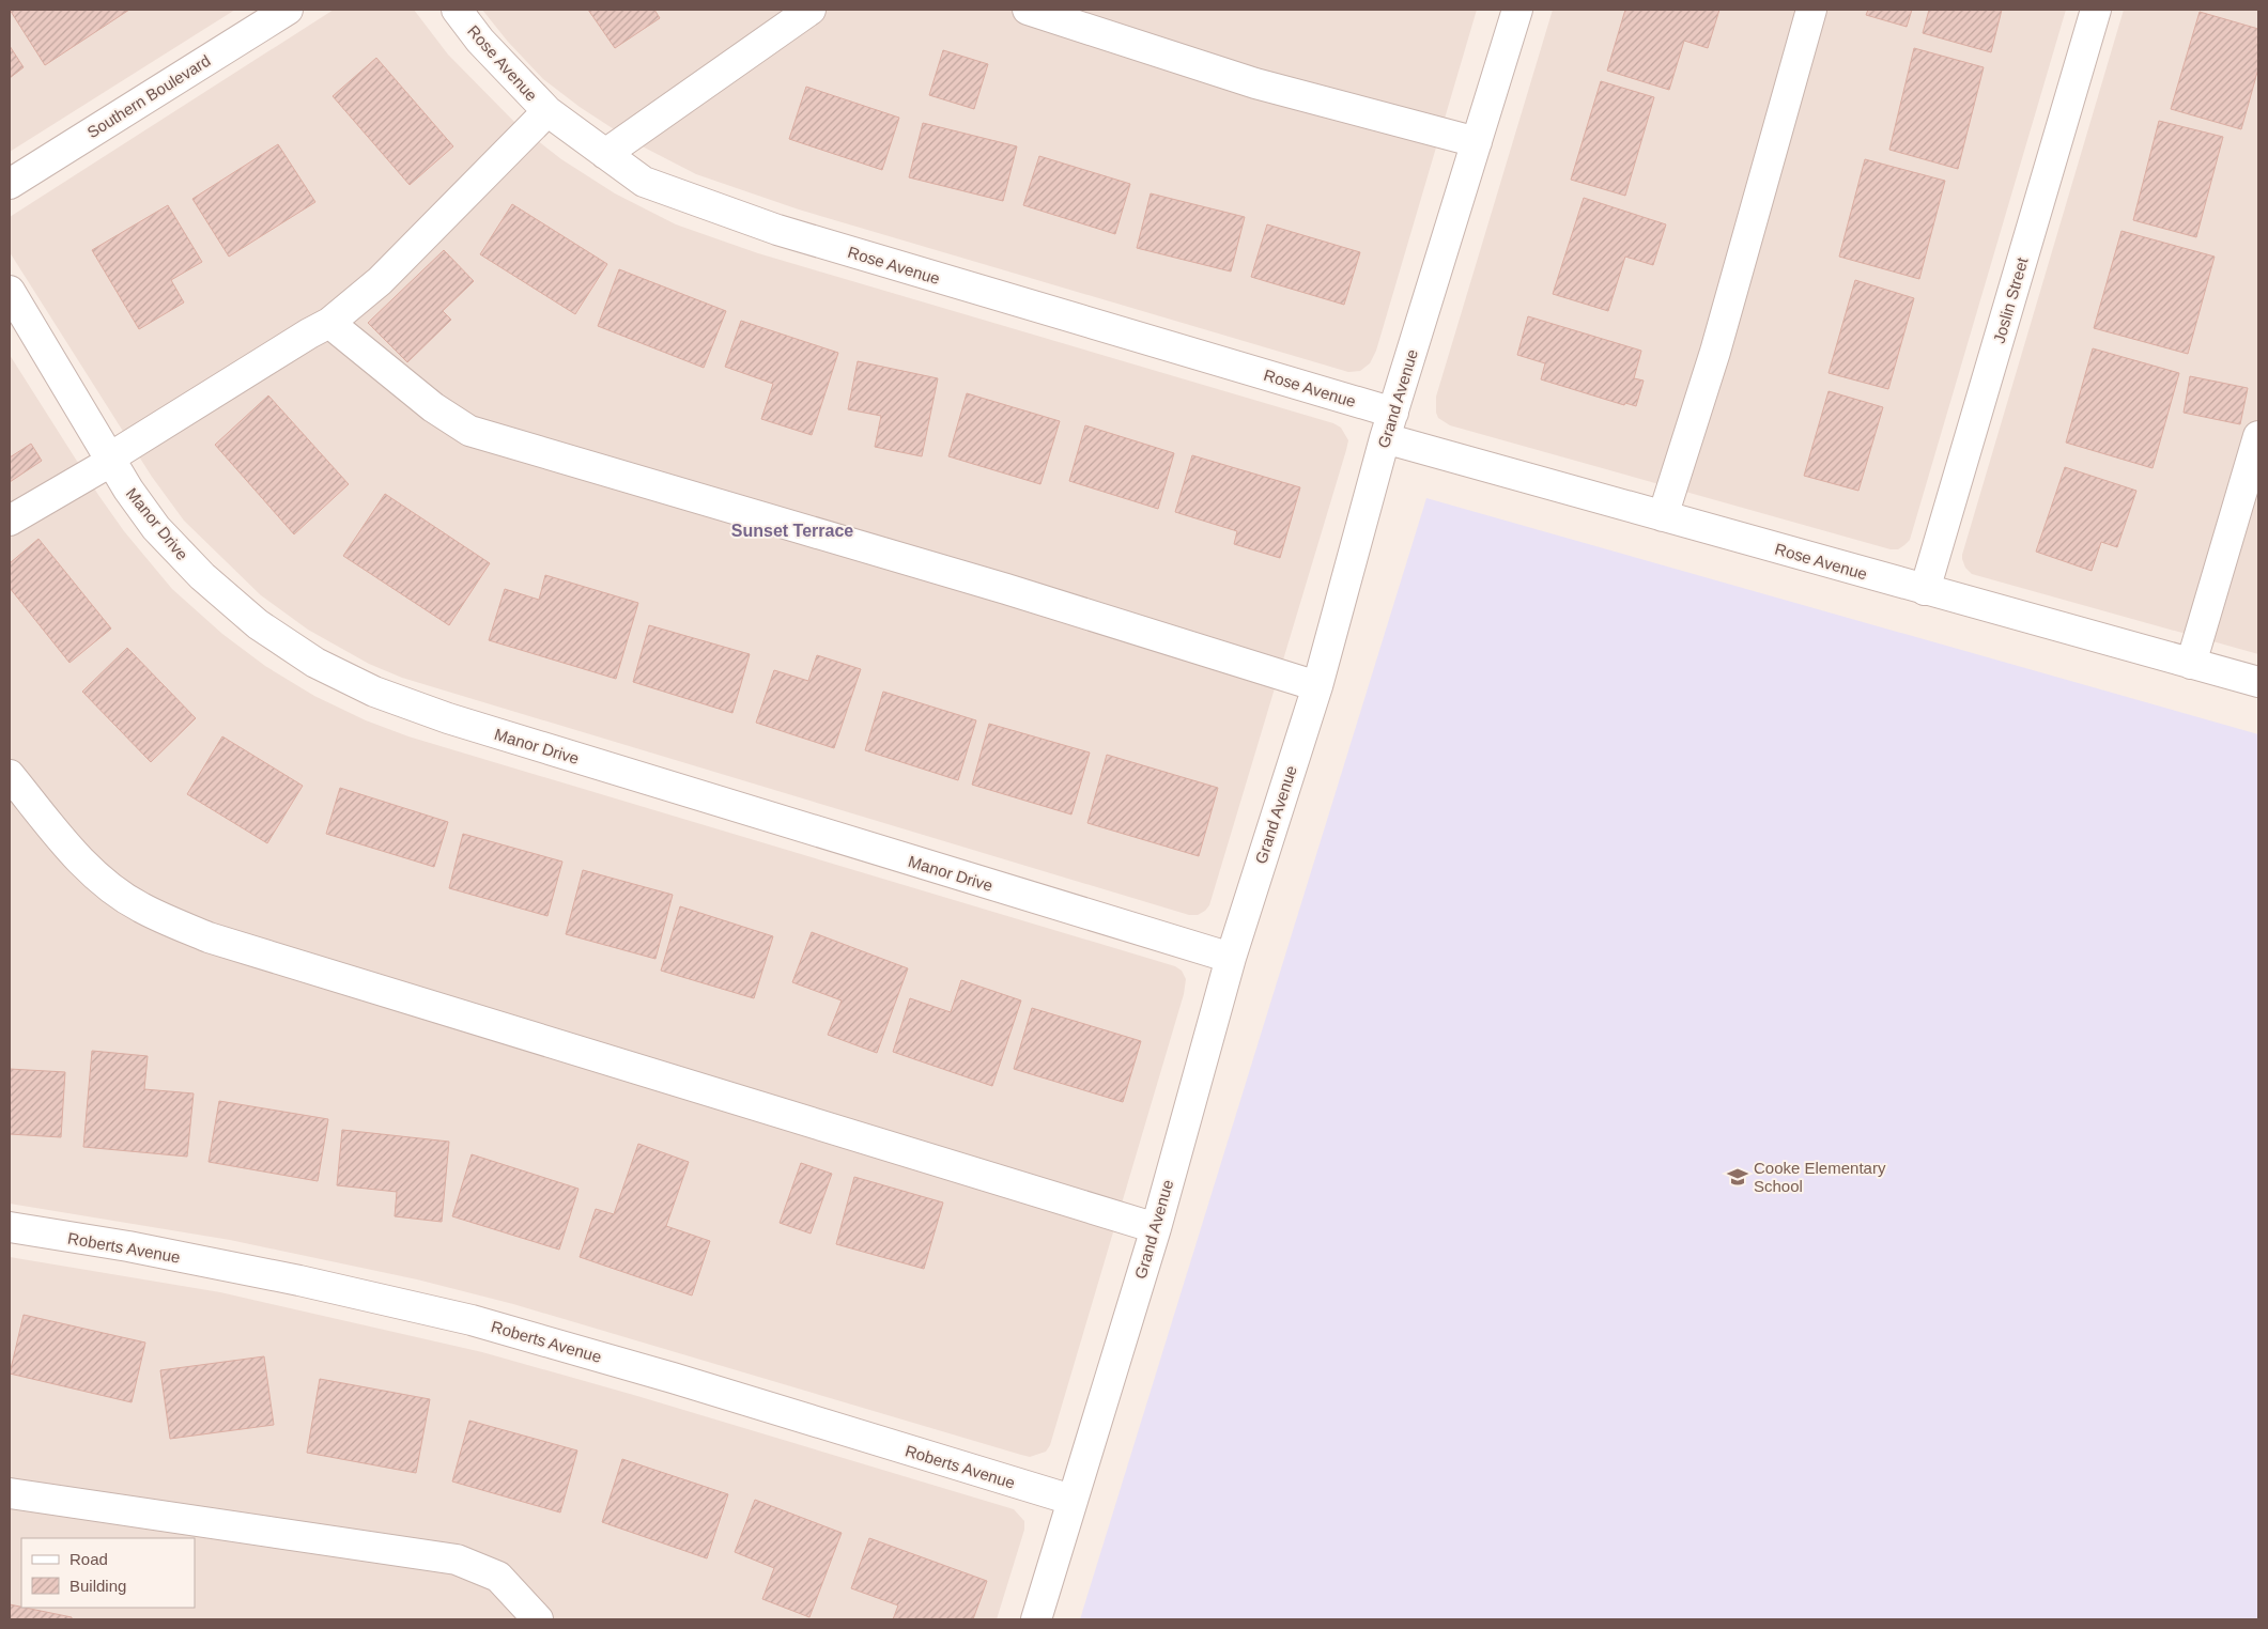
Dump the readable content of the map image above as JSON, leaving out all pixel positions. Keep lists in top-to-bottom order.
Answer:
{
  "streets": {
    "street": [
      "Rose Avenue",
      "Southern Boulevard",
      "Joslin Street",
      "Grand Avenue",
      "Manor Drive",
      "Roberts Avenue"
    ]
  },
  "crossings": [
    ["Rose Avenue", "Joslin Street"],
    ["Rose Avenue", "Grand Avenue"],
    ["Grand Avenue", "Manor Drive"],
    ["Grand Avenue", "Roberts Avenue"]
  ],
  "districts": ["Sunset Terrace"],
  "places": {
    "school or university": ["Cooke Elementary School"]
  },
  "legend": ["Road", "Building"]
}
